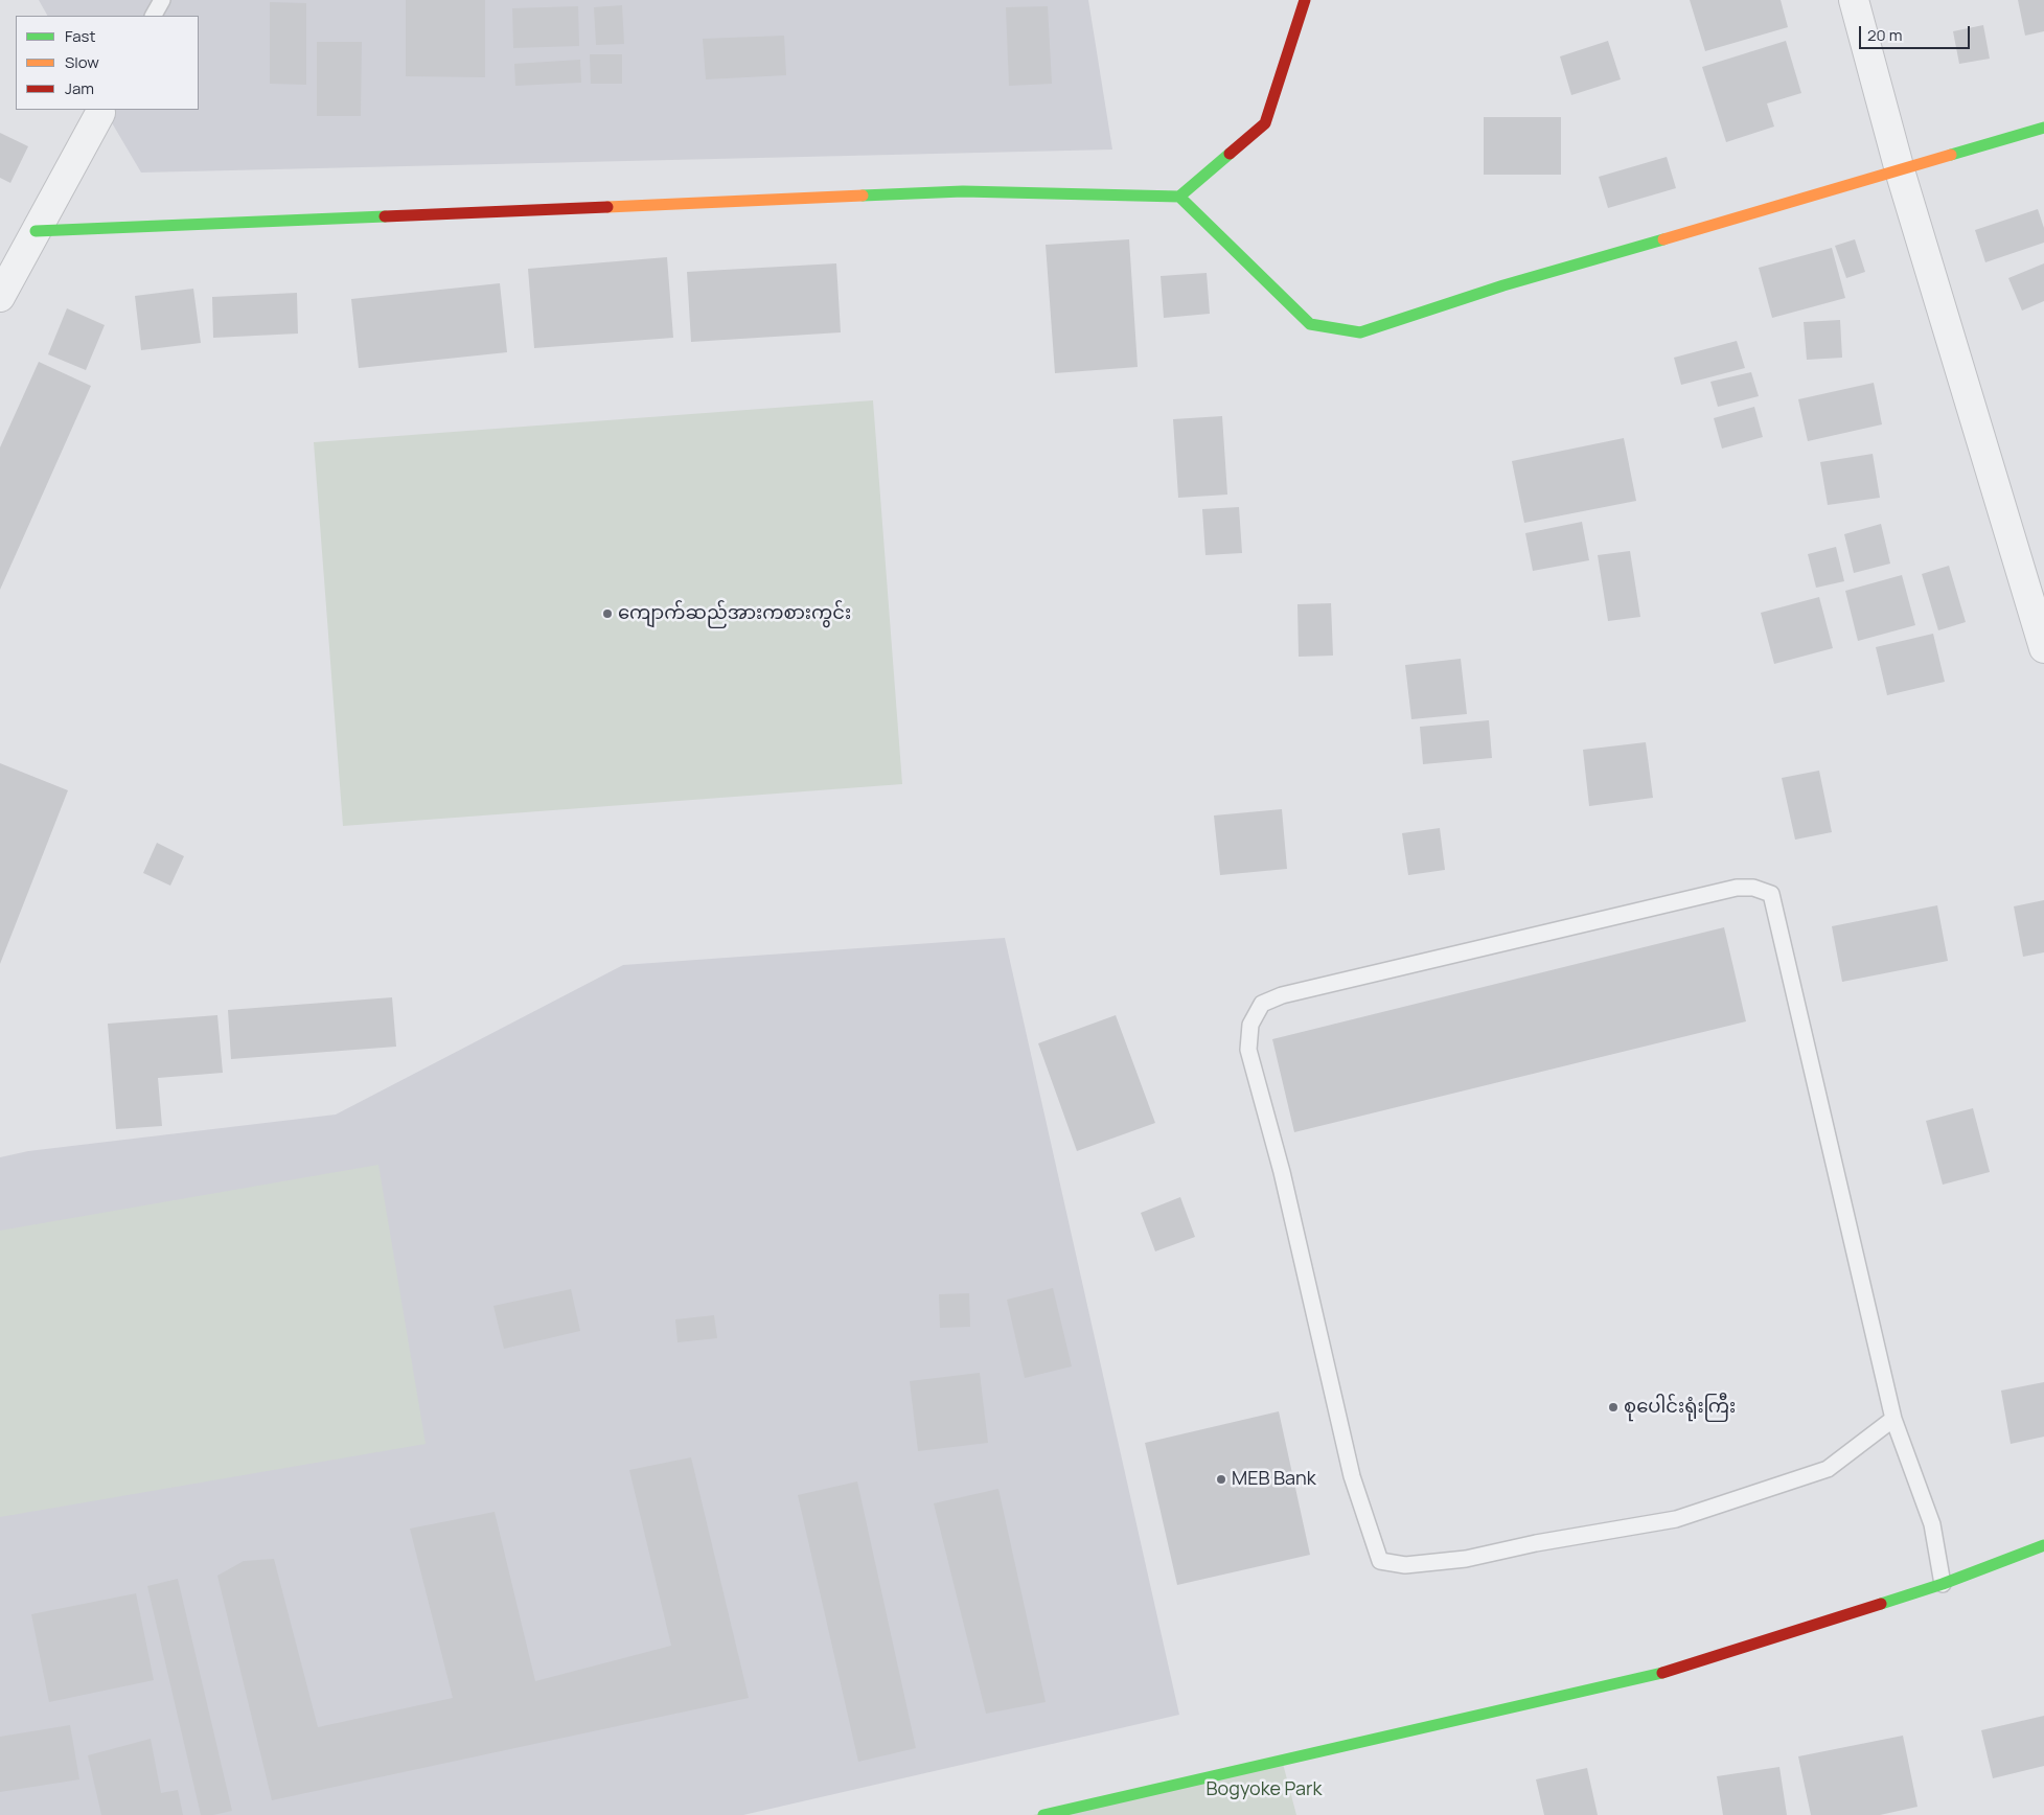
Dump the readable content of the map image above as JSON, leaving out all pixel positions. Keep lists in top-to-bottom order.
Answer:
{
  "parks": ["Bogyoke Park"],
  "places": ["ကျောက်ဆည်အားကစားကွင်း", "စုပေါင်းရုံးကြီး", "MEB Bank"],
  "legend": ["Fast", "Slow", "Jam"],
  "scale_bar": "20 m"
}
